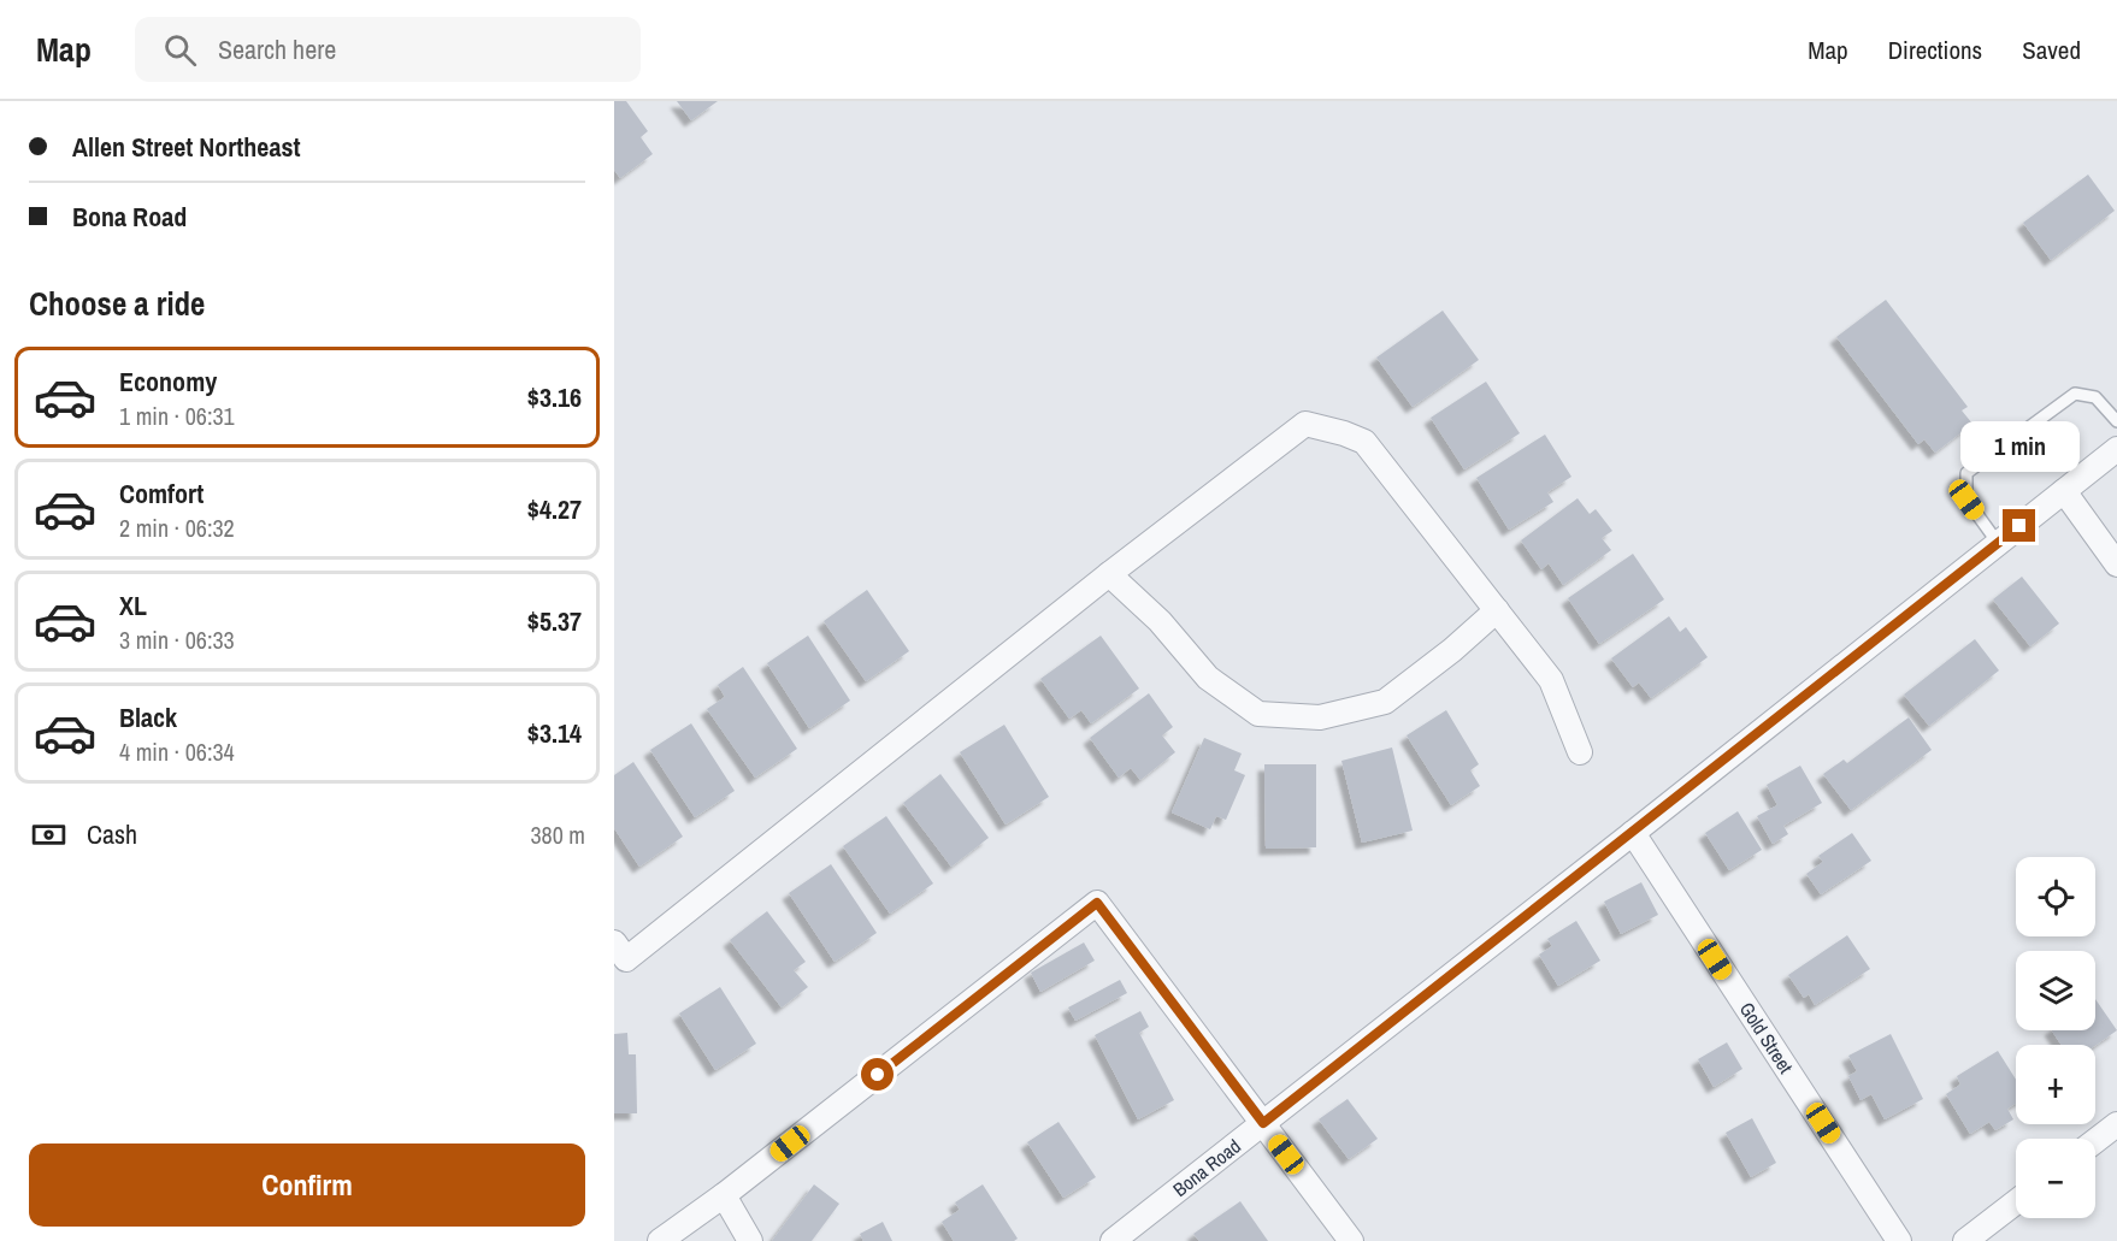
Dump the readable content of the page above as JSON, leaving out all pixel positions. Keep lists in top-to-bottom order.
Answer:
{
  "streets": {
    "street": ["Gold Street", "Bona Road"]
  },
  "crossings": [
    ["Gold Street", "Bona Road"]
  ],
  "page": {
    "header": "Map",
    "search": "Search here",
    "nav": ["Map", "Directions", "Saved"],
    "banner": ["Allen Street Northeast", "Bona Road"],
    "heading": "Choose a ride",
    "list": [
      {
        "name": "Economy",
        "note": "1 min · 06:31",
        "value": "$3.16"
      },
      {
        "name": "Comfort",
        "note": "2 min · 06:32",
        "value": "$4.27"
      },
      {
        "name": "XL",
        "note": "3 min · 06:33",
        "value": "$5.37"
      },
      {
        "name": "Black",
        "note": "4 min · 06:34",
        "value": "$3.14"
      }
    ],
    "bubble": "1 min",
    "pay": ["Cash", "380 m"],
    "map_buttons": ["+", "−"],
    "buttons": "Confirm"
  }
}
